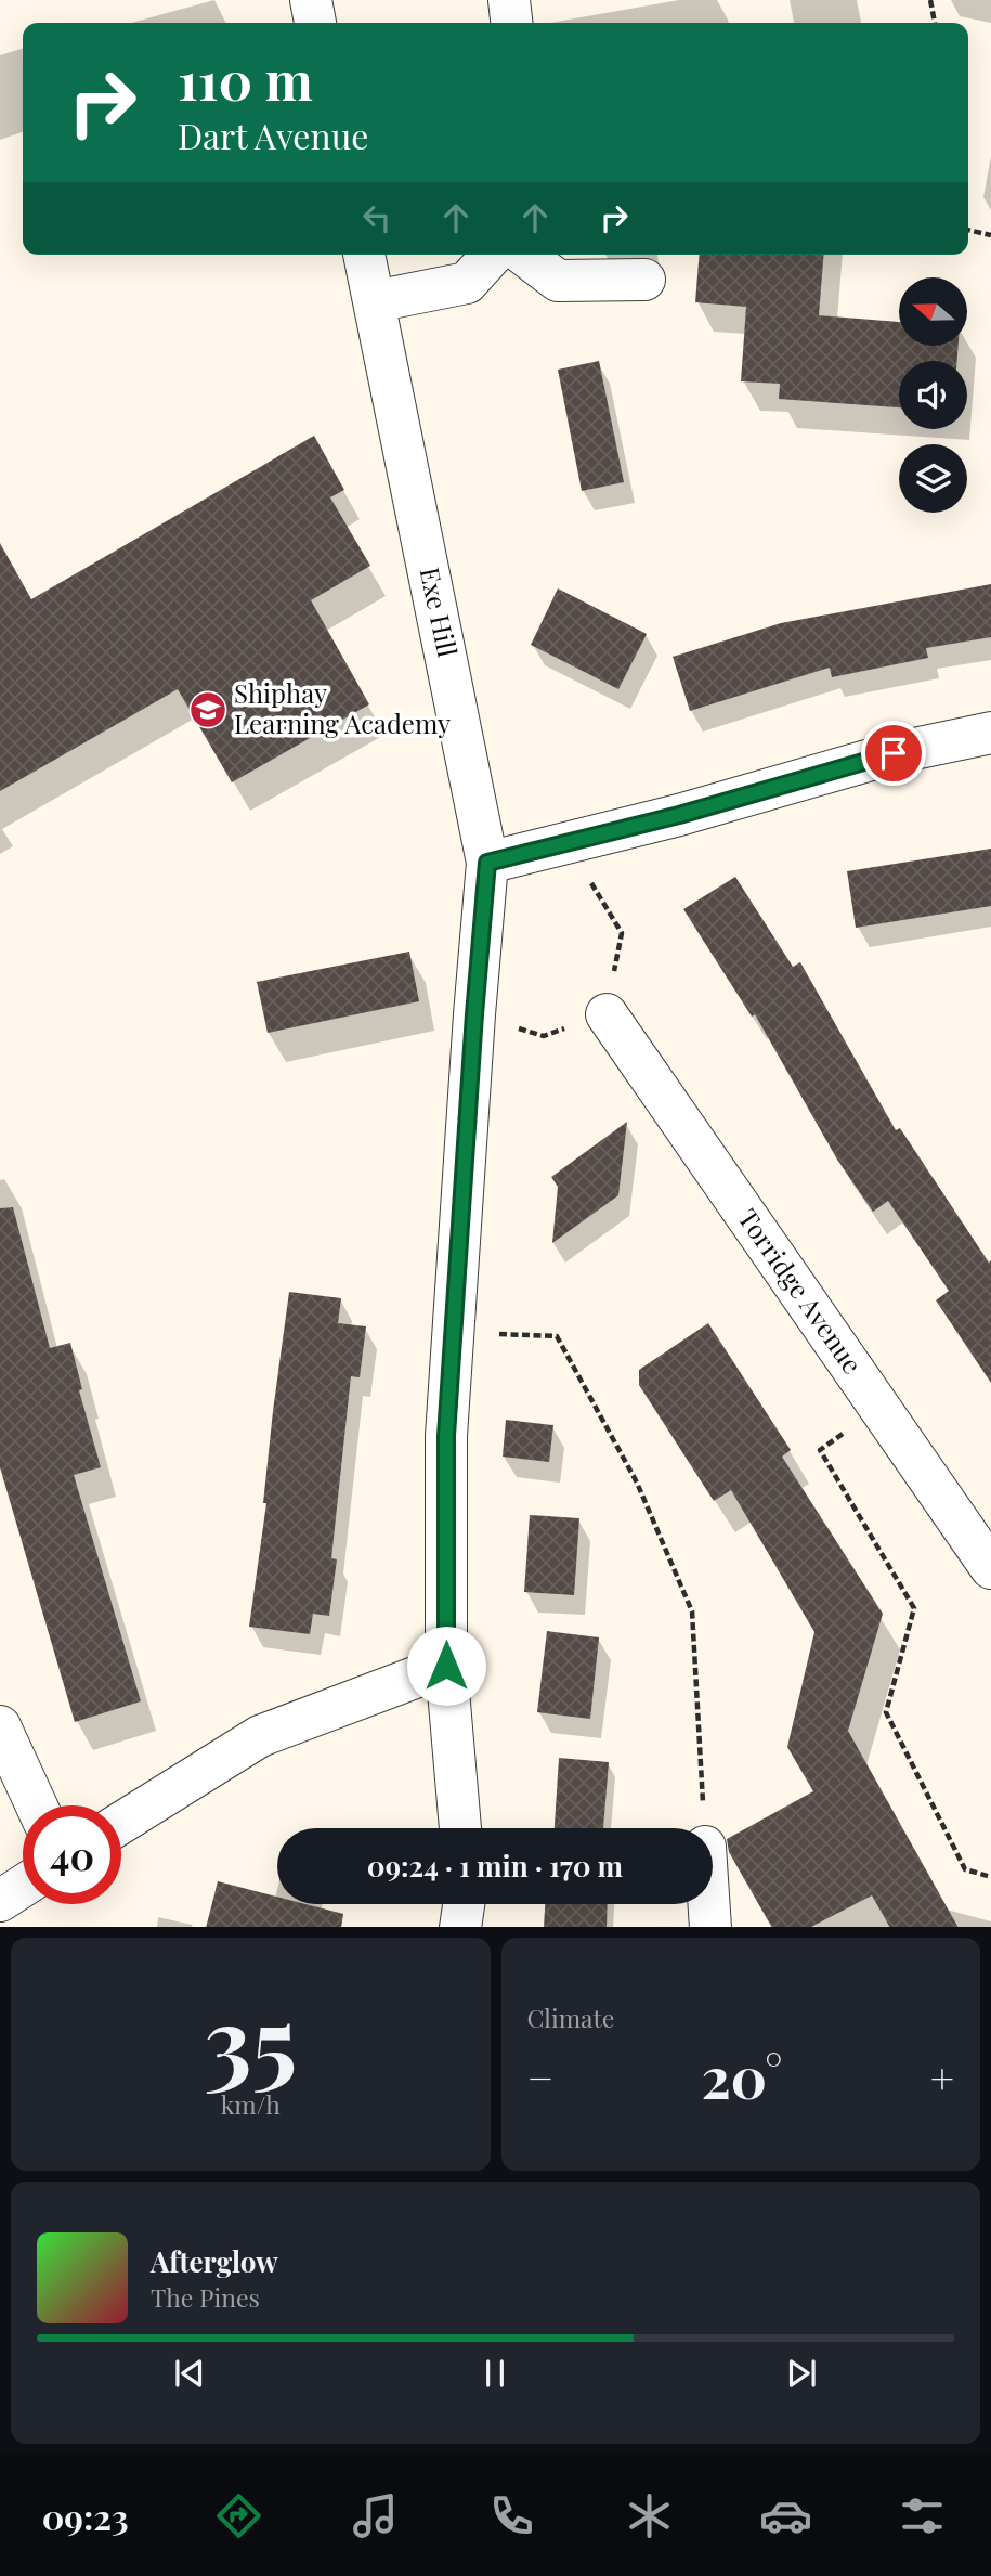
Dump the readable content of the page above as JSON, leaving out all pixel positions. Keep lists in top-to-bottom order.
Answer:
{
  "streets": {
    "street": ["Exe Hill", "Torridge Avenue"]
  },
  "crossings": [
    ["Exe Hill", "Torridge Avenue"]
  ],
  "places": {
    "school or university": ["Shiphay Learning Academy"]
  },
  "north": "left",
  "page": {
    "turn": ["110 m", "Dart Avenue"],
    "limit": "40",
    "trip": "09:24 · 1 min · 170 m",
    "tile": [
      ["35", "km/h"],
      "Climate"
    ],
    "heat": ["−", "20°", "+"],
    "song": ["Afterglow", "The Pines"],
    "tabs": "09:23"
  }
}
